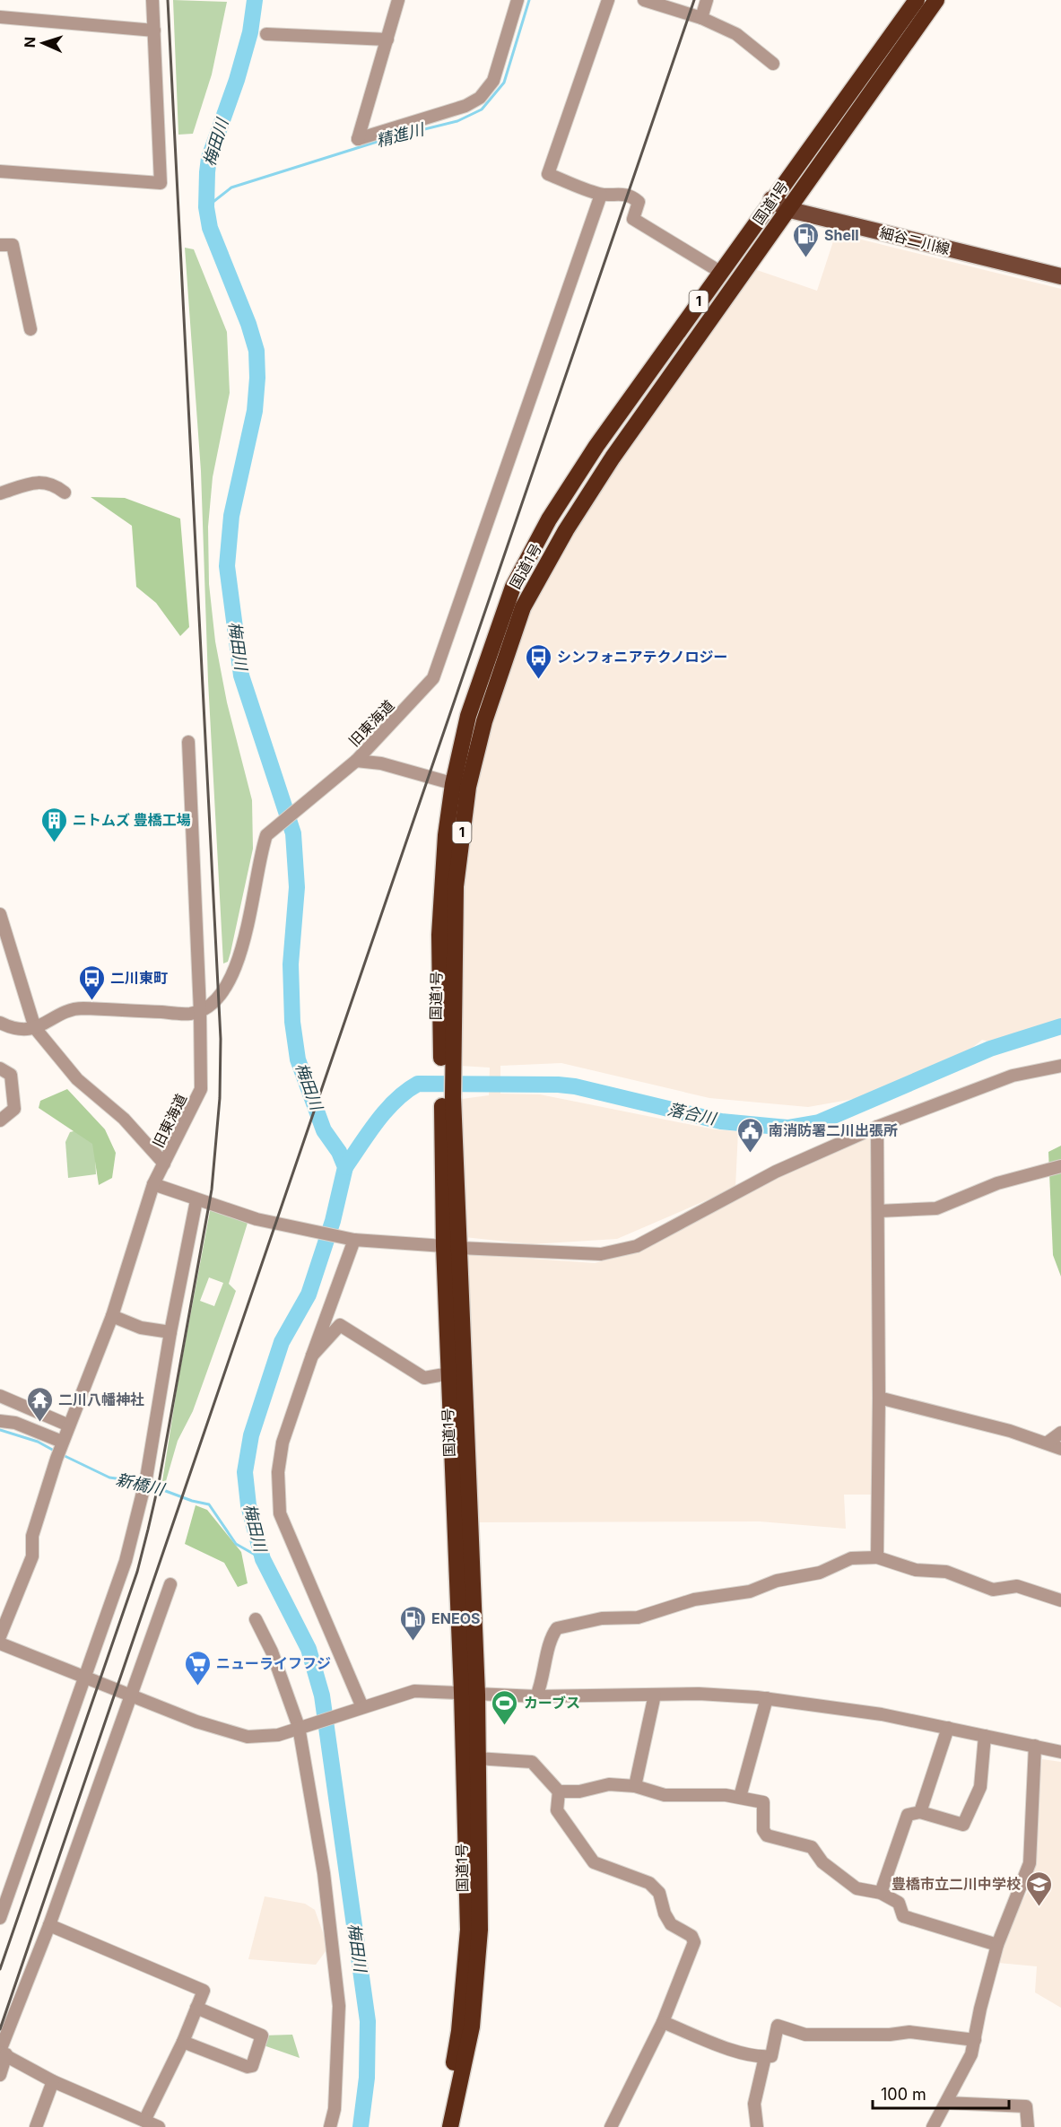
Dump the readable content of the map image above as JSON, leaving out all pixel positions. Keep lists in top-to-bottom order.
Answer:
{
  "streets": {
    "highway": ["国道1号", "1"],
    "main road": ["細谷二川線"],
    "street": ["旧東海道"]
  },
  "crossings": [
    ["国道1号", "細谷二川線"]
  ],
  "water": [
    "精進川",
    "梅田川",
    "落合川",
    "新橋川"
  ],
  "places": {
    "fuel station": ["Shell", "ENEOS"],
    "bus stop": ["シンフォニアテクノロジー", "二川東町"],
    "building": ["ニトムズ 豊橋工場"],
    "public building": ["南消防署二川出張所"],
    "temple": ["二川八幡神社"],
    "supermarket": ["ニューライフフジ"],
    "sports": ["カーブス"],
    "school or university": ["豊橋市立二川中学校"]
  },
  "scale_bar": "100 m",
  "north": "left"
}
